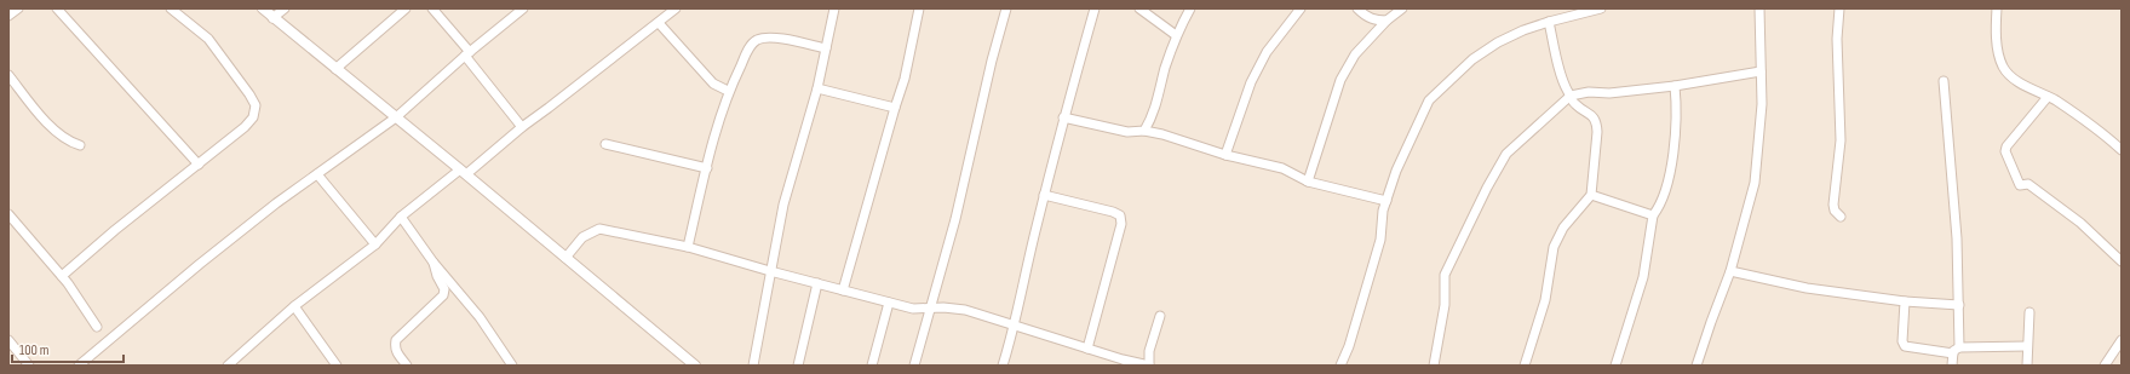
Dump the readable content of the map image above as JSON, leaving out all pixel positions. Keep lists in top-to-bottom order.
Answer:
{
  "scale_bar": "100 m"
}
